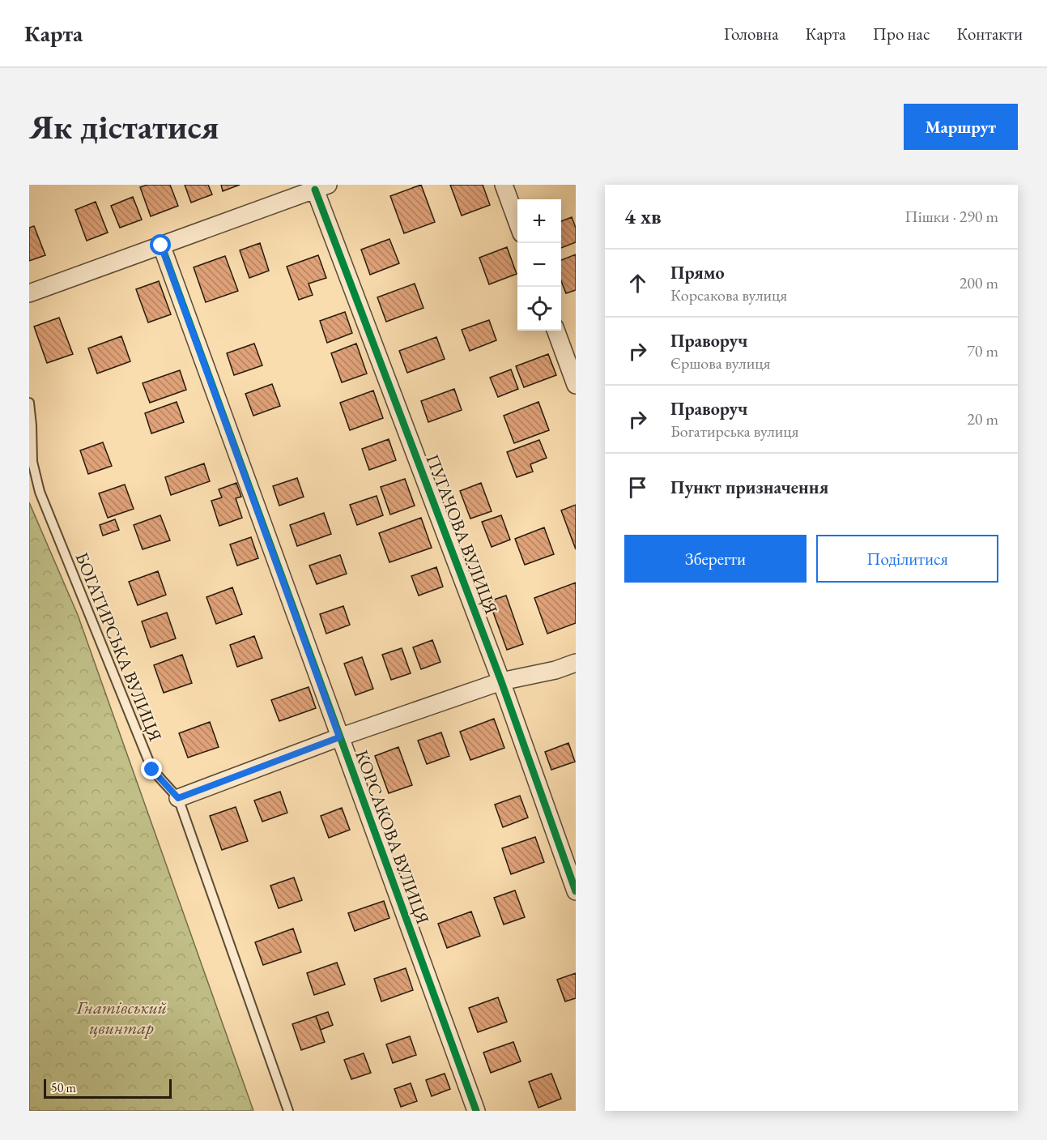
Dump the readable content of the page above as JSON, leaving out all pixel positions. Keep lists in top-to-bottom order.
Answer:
{
  "streets": {
    "street": ["ПУГАЧОВА ВУЛИЦЯ", "КОРСАКОВА ВУЛИЦЯ"],
    "lane": ["БОГАТИРСЬКА ВУЛИЦЯ"]
  },
  "parks": ["Гнатівський цвинтар"],
  "scale_bar": "50 m",
  "page": {
    "header": "Карта",
    "nav": [
      "Головна",
      "Карта",
      "Про нас",
      "Контакти"
    ],
    "buttons": [
      "Маршрут",
      ["Зберегти", "Поділитися"]
    ],
    "title": "Як дістатися",
    "heading": ["4 хв", "Пішки · 290 m"],
    "map_buttons": ["+", "−"],
    "list": [
      ["Прямо", "Корсакова вулиця", "200 m"],
      ["Праворуч", "Єршова вулиця", "70 m"],
      ["Праворуч", "Богатирська вулиця", "20 m"],
      "Пункт призначення"
    ],
    "scale": "50 m"
  }
}
